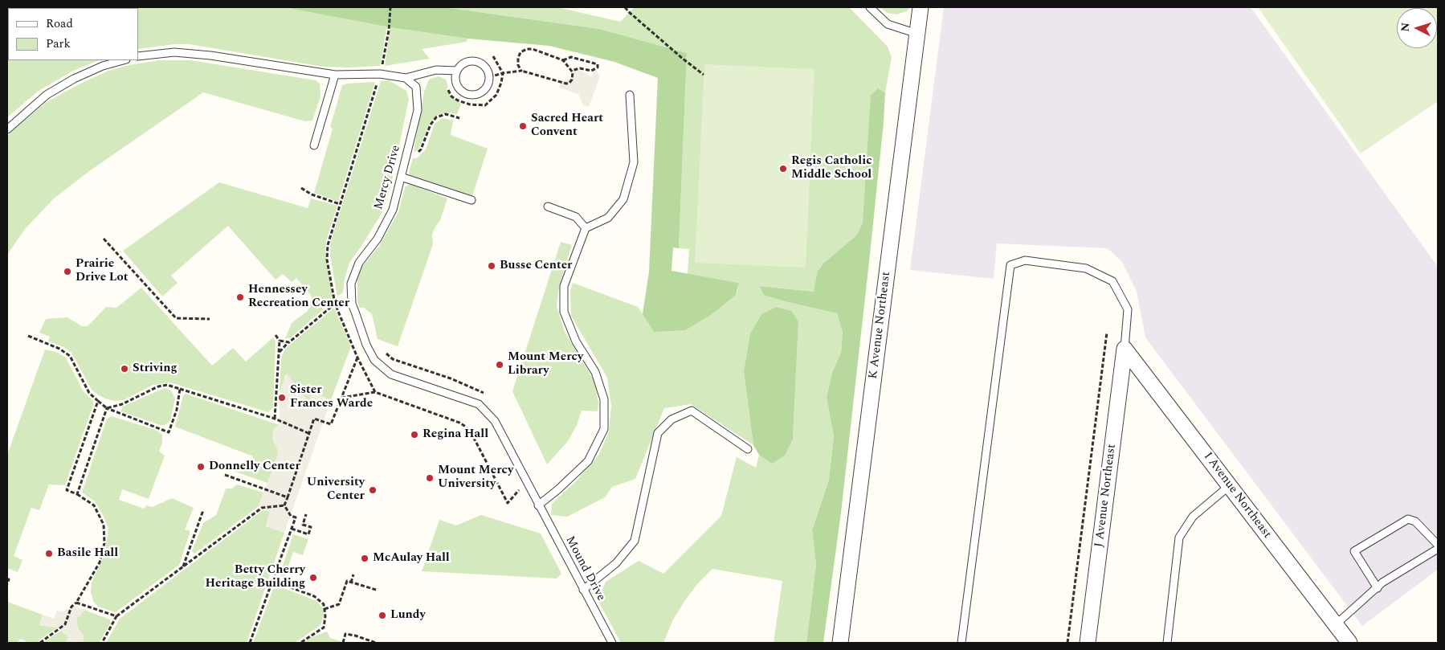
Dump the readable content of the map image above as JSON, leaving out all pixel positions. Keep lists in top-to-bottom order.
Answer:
{
  "streets": {
    "street": ["K Avenue Northeast", "J Avenue Northeast", "I Avenue Northeast"],
    "lane": ["Mercy Drive", "Mound Drive"]
  },
  "crossings": [
    ["Mercy Drive", "Mound Drive"],
    ["J Avenue Northeast", "I Avenue Northeast"]
  ],
  "places": [
    "Sacred Heart Convent",
    "Regis Catholic Middle School",
    "Busse Center",
    "Prairie Drive Lot",
    "Hennessey Recreation Center",
    "Mount Mercy Library",
    "Striving",
    "Sister Frances Warde",
    "Regina Hall",
    "Donnelly Center",
    "Mount Mercy University",
    "University Center",
    "Basile Hall",
    "McAulay Hall",
    "Betty Cherry Heritage Building",
    "Lundy"
  ],
  "legend": ["Road", "Park"],
  "north": "left"
}
